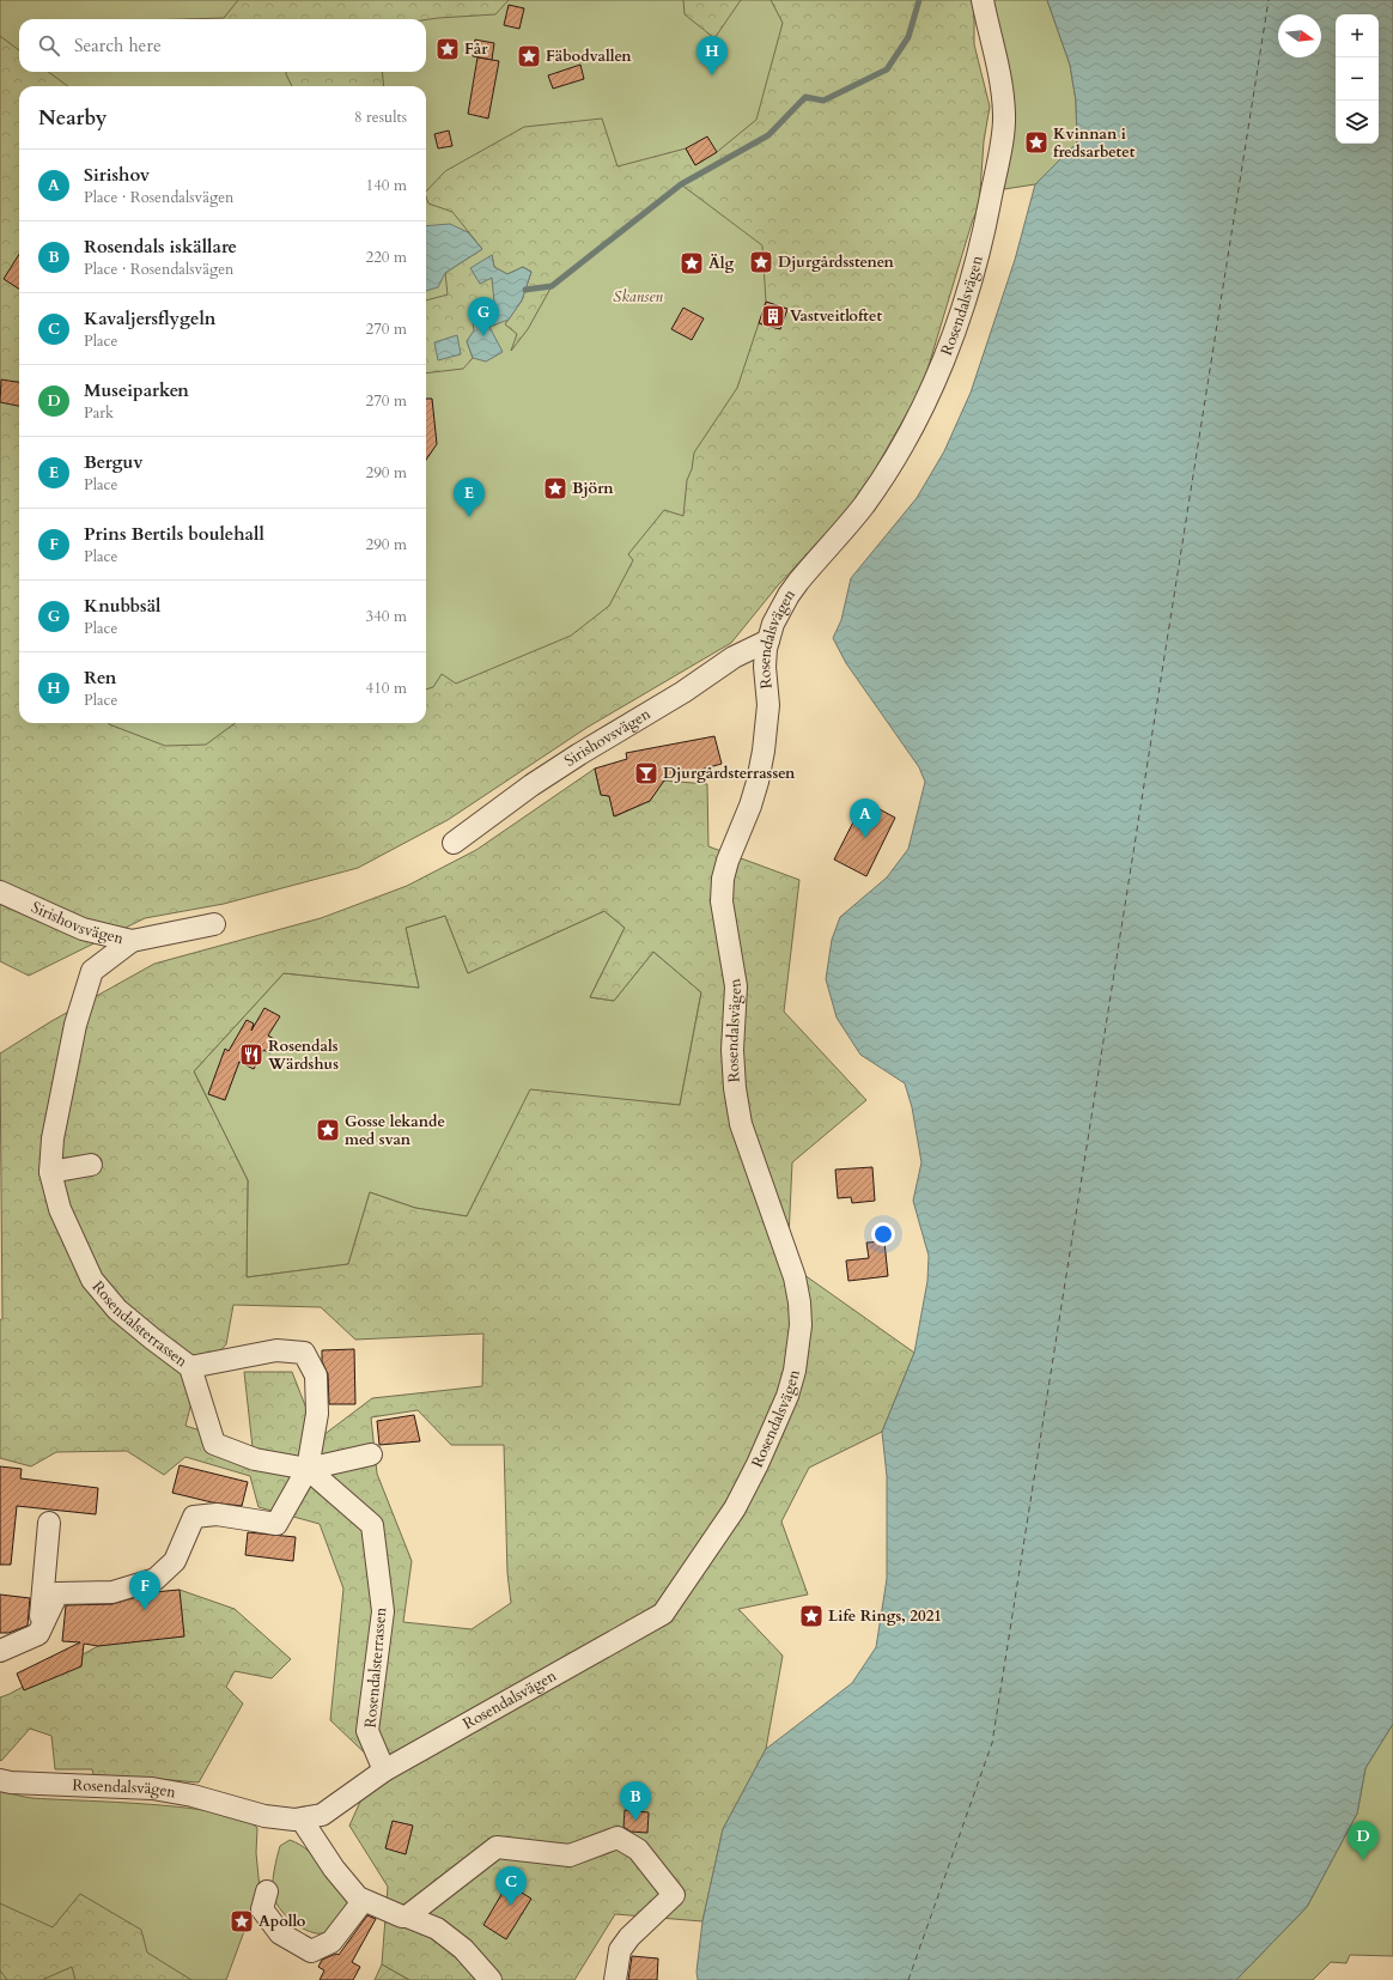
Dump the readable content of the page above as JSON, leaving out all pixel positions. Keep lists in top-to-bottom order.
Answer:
{
  "streets": {
    "street": ["Rosendalsvägen", "Sirishovsvägen", "Rosendalsterrassen"]
  },
  "crossings": [
    ["Rosendalsvägen", "Sirishovsvägen"],
    ["Rosendalsvägen", "Rosendalsterrassen"],
    ["Sirishovsvägen", "Rosendalsterrassen"]
  ],
  "parks": ["Skansen"],
  "places": {
    "place": [
      "Får",
      "Fäbodvallen",
      "Kvinnan i fredsarbetet",
      "Djurgårdsstenen",
      "Älg",
      "Björn",
      "Gosse lekande med svan",
      "Life Rings, 2021",
      "Apollo"
    ],
    "building": ["Vastveitloftet"],
    "bar": ["Djurgårdsterrassen"],
    "restaurant": ["Rosendals Wärdshus"]
  },
  "north": "right",
  "page": {
    "map_buttons": ["+", "−"],
    "search": "Search here",
    "pins": [
      "H",
      "G",
      "E",
      "A",
      "F",
      "B",
      "D",
      "C"
    ],
    "heading": ["Nearby", "8 results"],
    "list": [
      {
        "mark": "A",
        "name": "Sirishov",
        "note": "Place · Rosendalsvägen",
        "value": "140 m"
      },
      {
        "mark": "B",
        "name": "Rosendals iskällare",
        "note": "Place · Rosendalsvägen",
        "value": "220 m"
      },
      {
        "mark": "C",
        "name": "Kavaljersflygeln",
        "note": "Place",
        "value": "270 m"
      },
      {
        "mark": "D",
        "name": "Museiparken",
        "note": "Park",
        "value": "270 m"
      },
      {
        "mark": "E",
        "name": "Berguv",
        "note": "Place",
        "value": "290 m"
      },
      {
        "mark": "F",
        "name": "Prins Bertils boulehall",
        "note": "Place",
        "value": "290 m"
      },
      {
        "mark": "G",
        "name": "Knubbsäl",
        "note": "Place",
        "value": "340 m"
      },
      {
        "mark": "H",
        "name": "Ren",
        "note": "Place",
        "value": "410 m"
      }
    ]
  }
}
